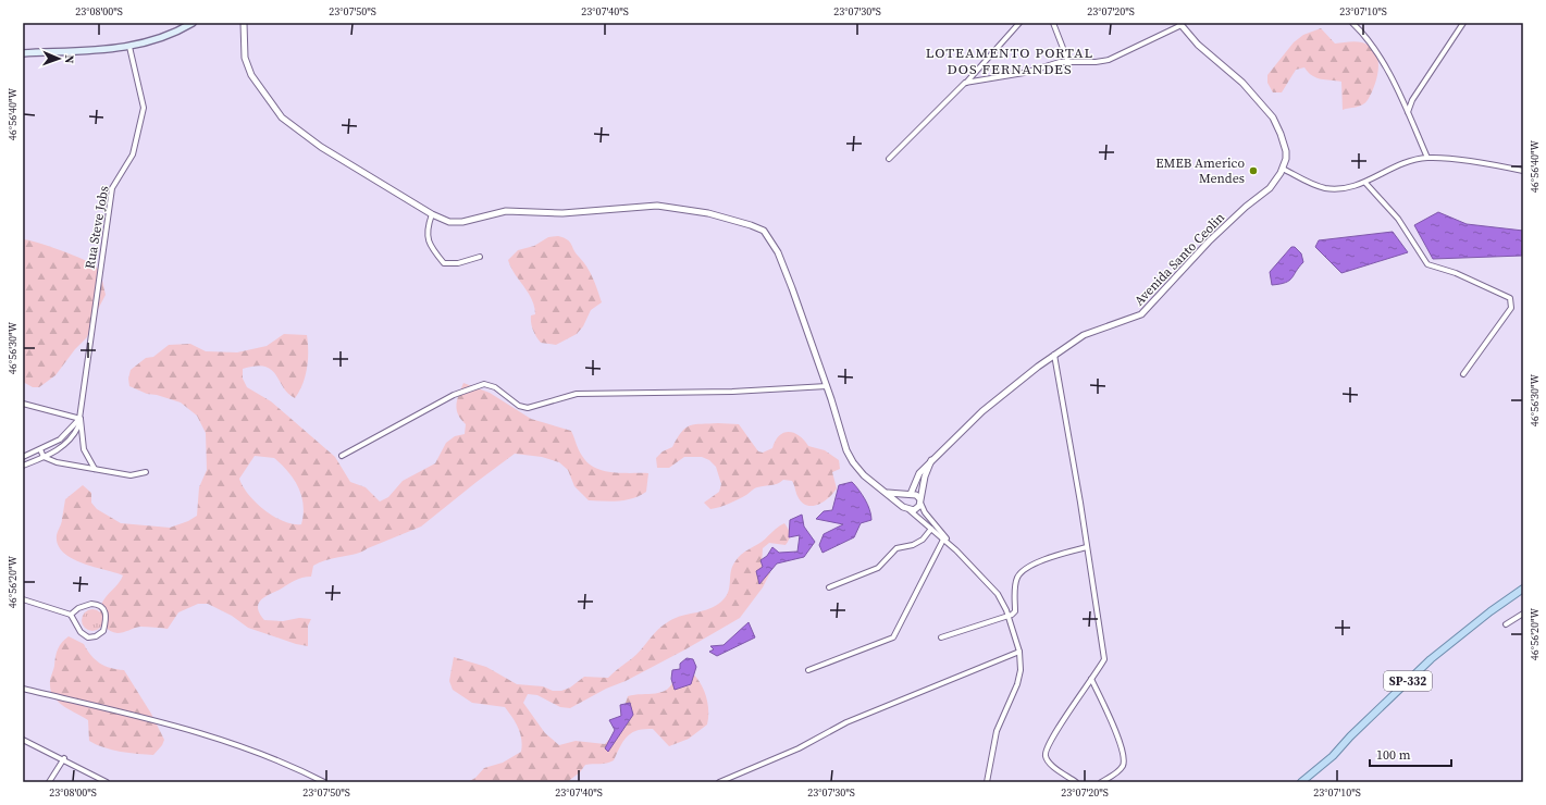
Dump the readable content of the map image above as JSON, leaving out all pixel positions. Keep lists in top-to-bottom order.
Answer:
{
  "streets": {
    "main road": ["SP-332"],
    "street": ["Rua Steve Jobs", "Avenida Santo Ceolin"]
  },
  "districts": ["LOTEAMENTO PORTAL DOS FERNANDES"],
  "places": ["EMEB Americo Mendes"],
  "scale_bar": "100 m",
  "north": "right",
  "coordinates": [
    "23°08'00\"S",
    "23°07'50\"S",
    "23°07'40\"S",
    "23°07'30\"S",
    "23°07'20\"S",
    "23°07'10\"S",
    "46°56'40\"W",
    "46°56'30\"W",
    "46°56'20\"W"
  ]
}
